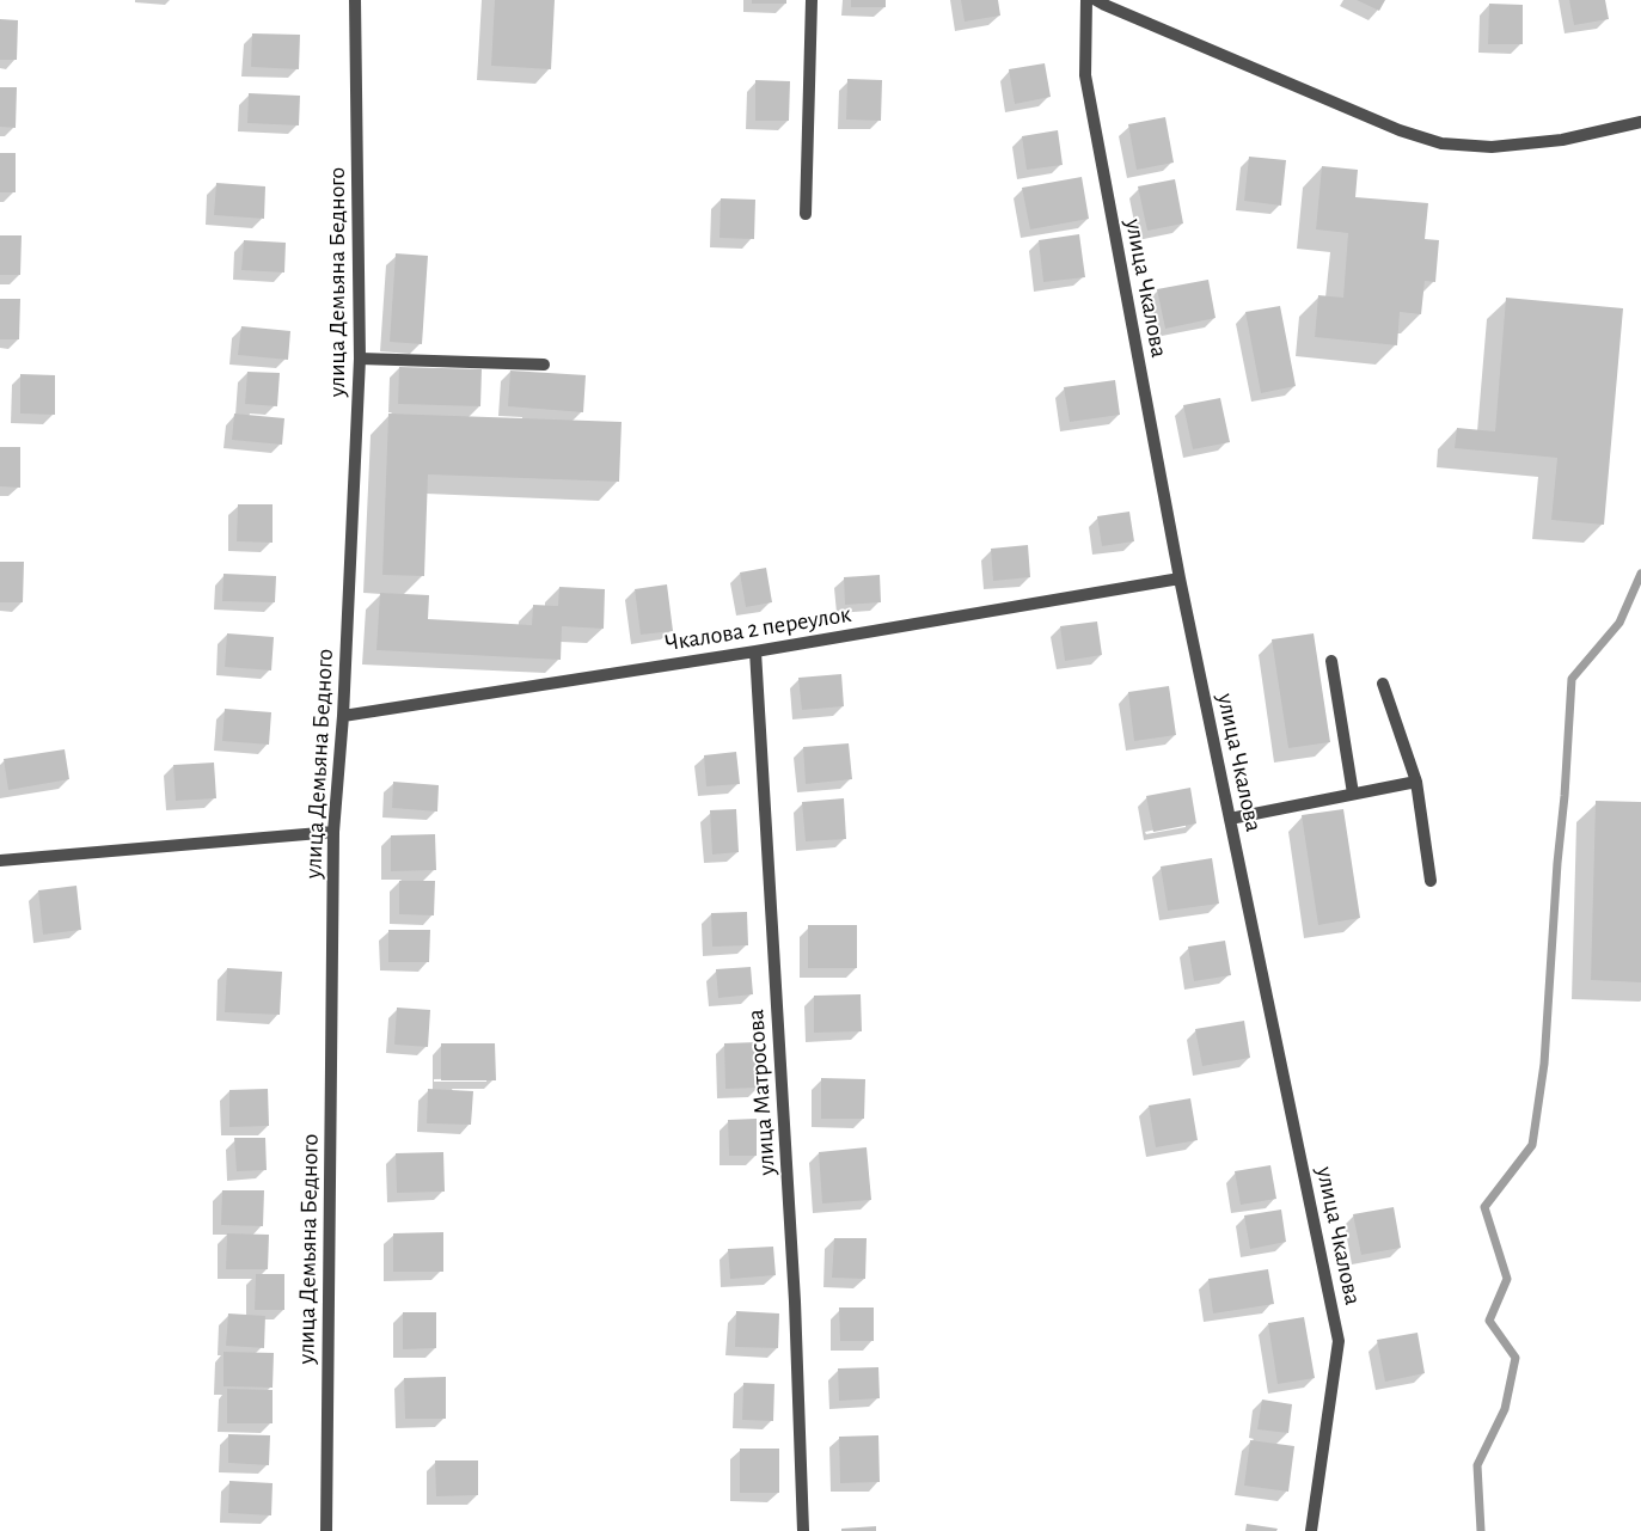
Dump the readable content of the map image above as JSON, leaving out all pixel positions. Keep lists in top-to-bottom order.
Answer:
{
  "streets": {
    "street": [
      "улица Демьяна Бедного",
      "улица Чкалова",
      "Чкалова 2 переулок",
      "улица Матросова"
    ]
  },
  "crossings": [
    ["улица Демьяна Бедного", "Чкалова 2 переулок"],
    ["улица Чкалова", "Чкалова 2 переулок"],
    ["Чкалова 2 переулок", "улица Матросова"]
  ]
}
